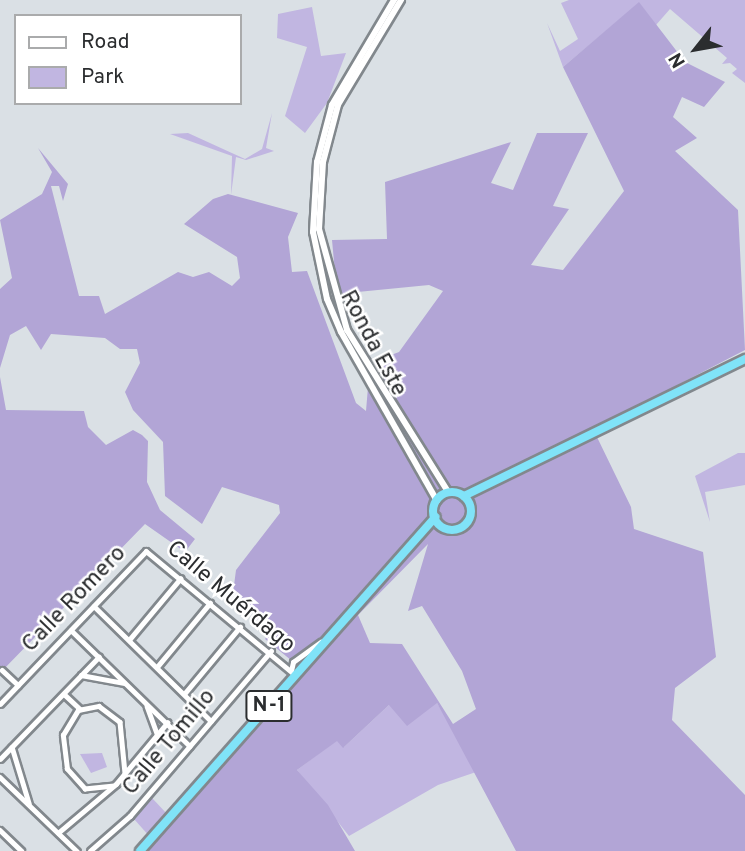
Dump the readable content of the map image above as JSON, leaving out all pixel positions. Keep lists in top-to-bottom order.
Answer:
{
  "streets": {
    "highway": ["N-1"],
    "main road": ["Ronda Este"],
    "street": ["Calle Muérdago", "Calle Romero", "Calle Tomillo"]
  },
  "crossings": [
    ["Ronda Este", "N-1"],
    ["Calle Muérdago", "Calle Romero"],
    ["Calle Muérdago", "N-1"],
    ["Calle Muérdago", "Calle Tomillo"]
  ],
  "legend": ["Road", "Park"],
  "north": "bottom left"
}
